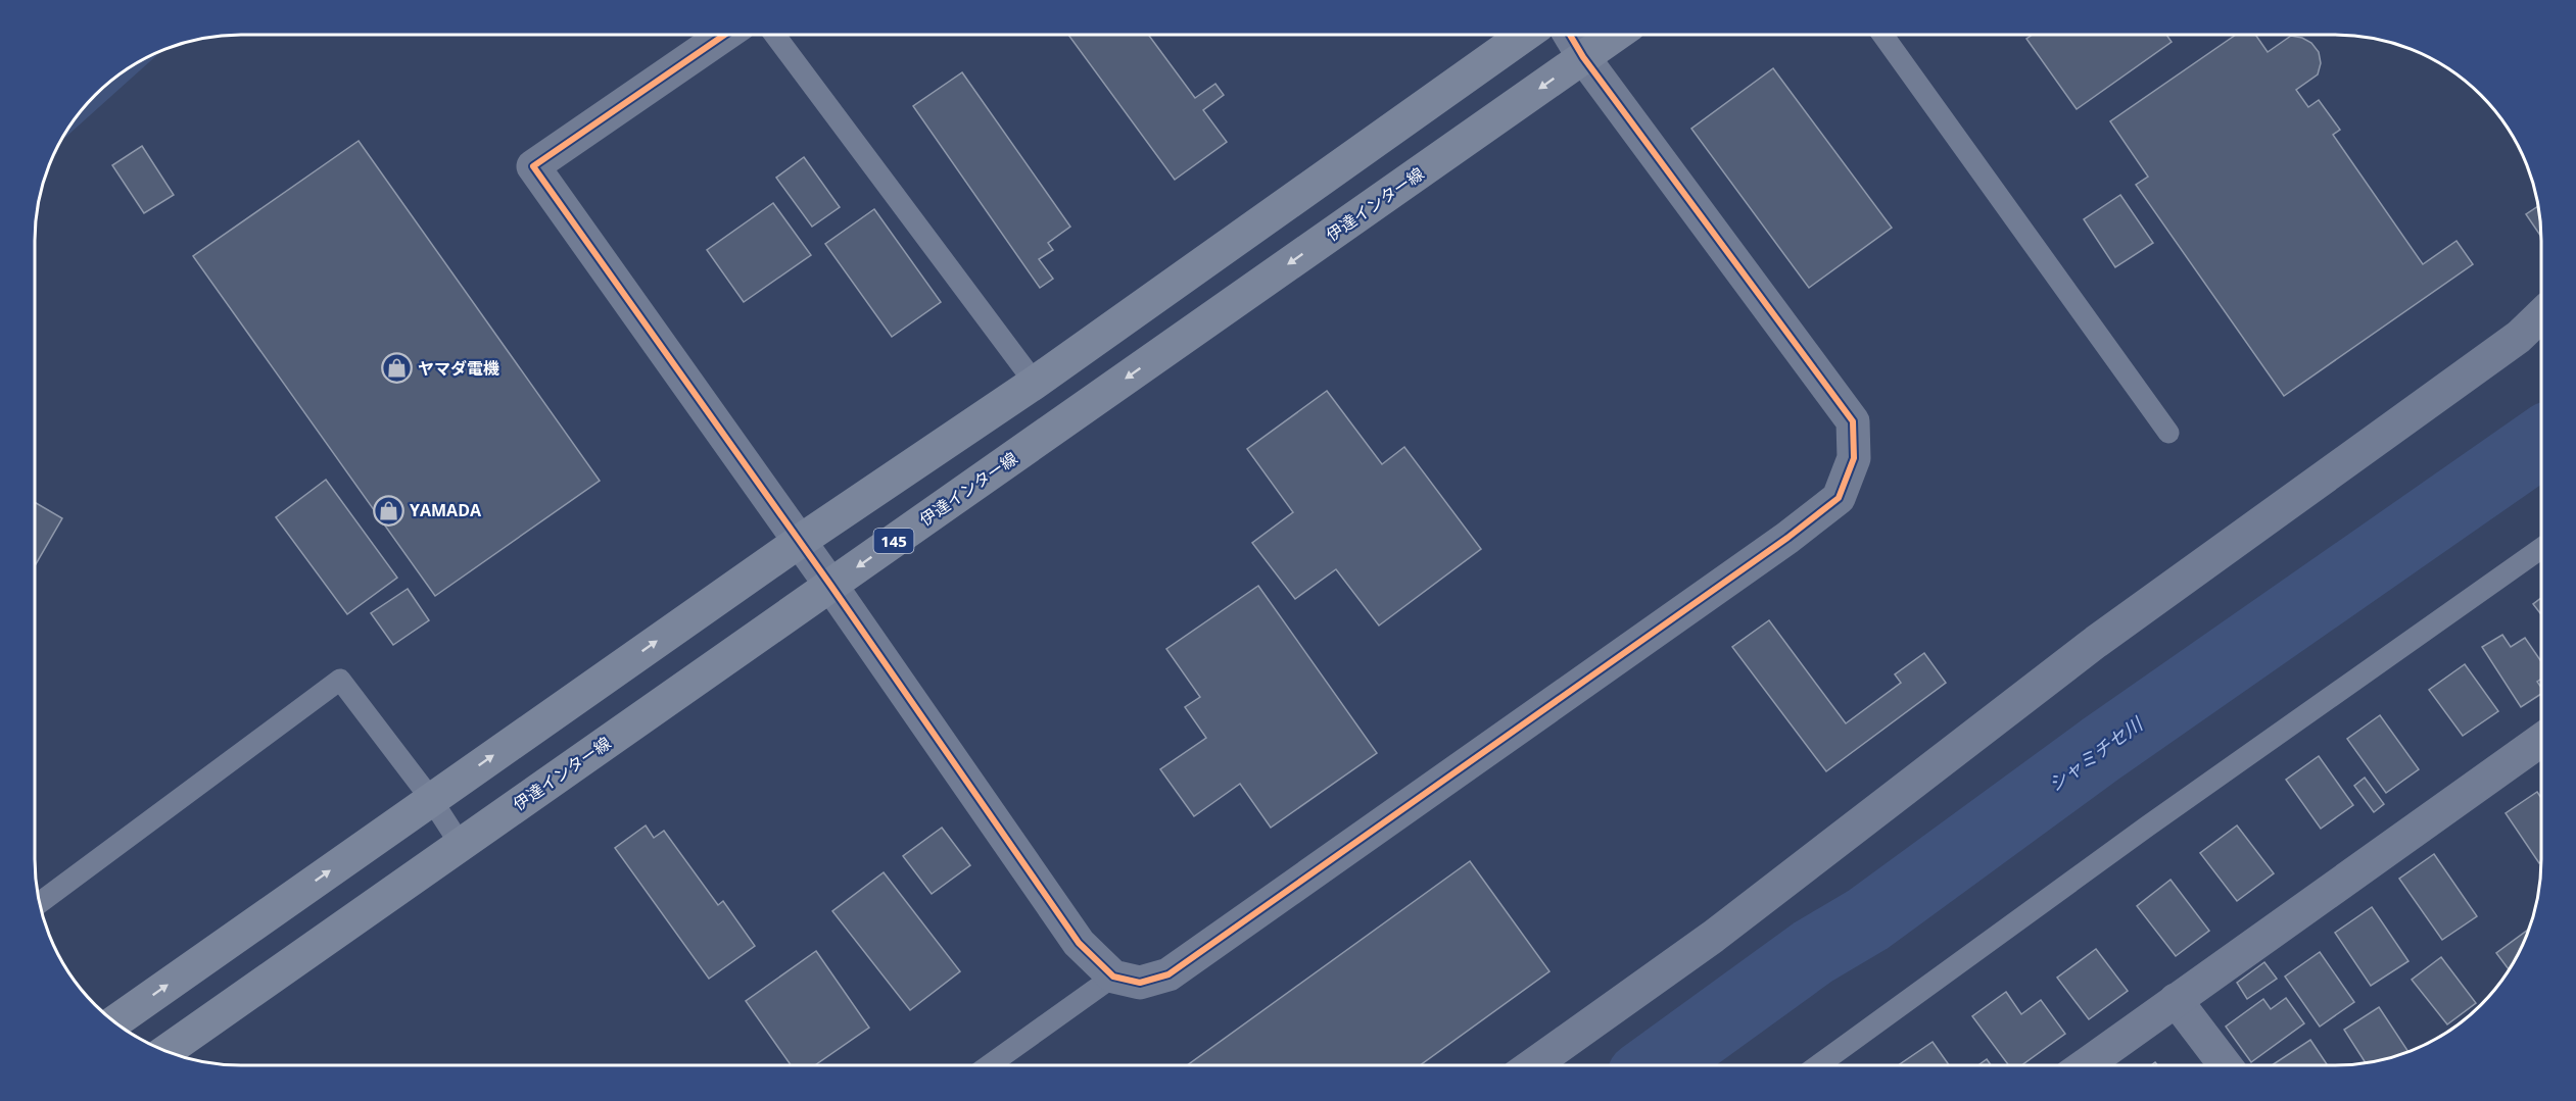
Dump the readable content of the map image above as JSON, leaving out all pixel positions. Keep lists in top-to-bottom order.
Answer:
{
  "streets": {
    "main road": ["伊達インター線", "145"]
  },
  "water": ["シャミチセ川"],
  "places": {
    "shop": ["ヤマダ電機", "YAMADA"]
  }
}
